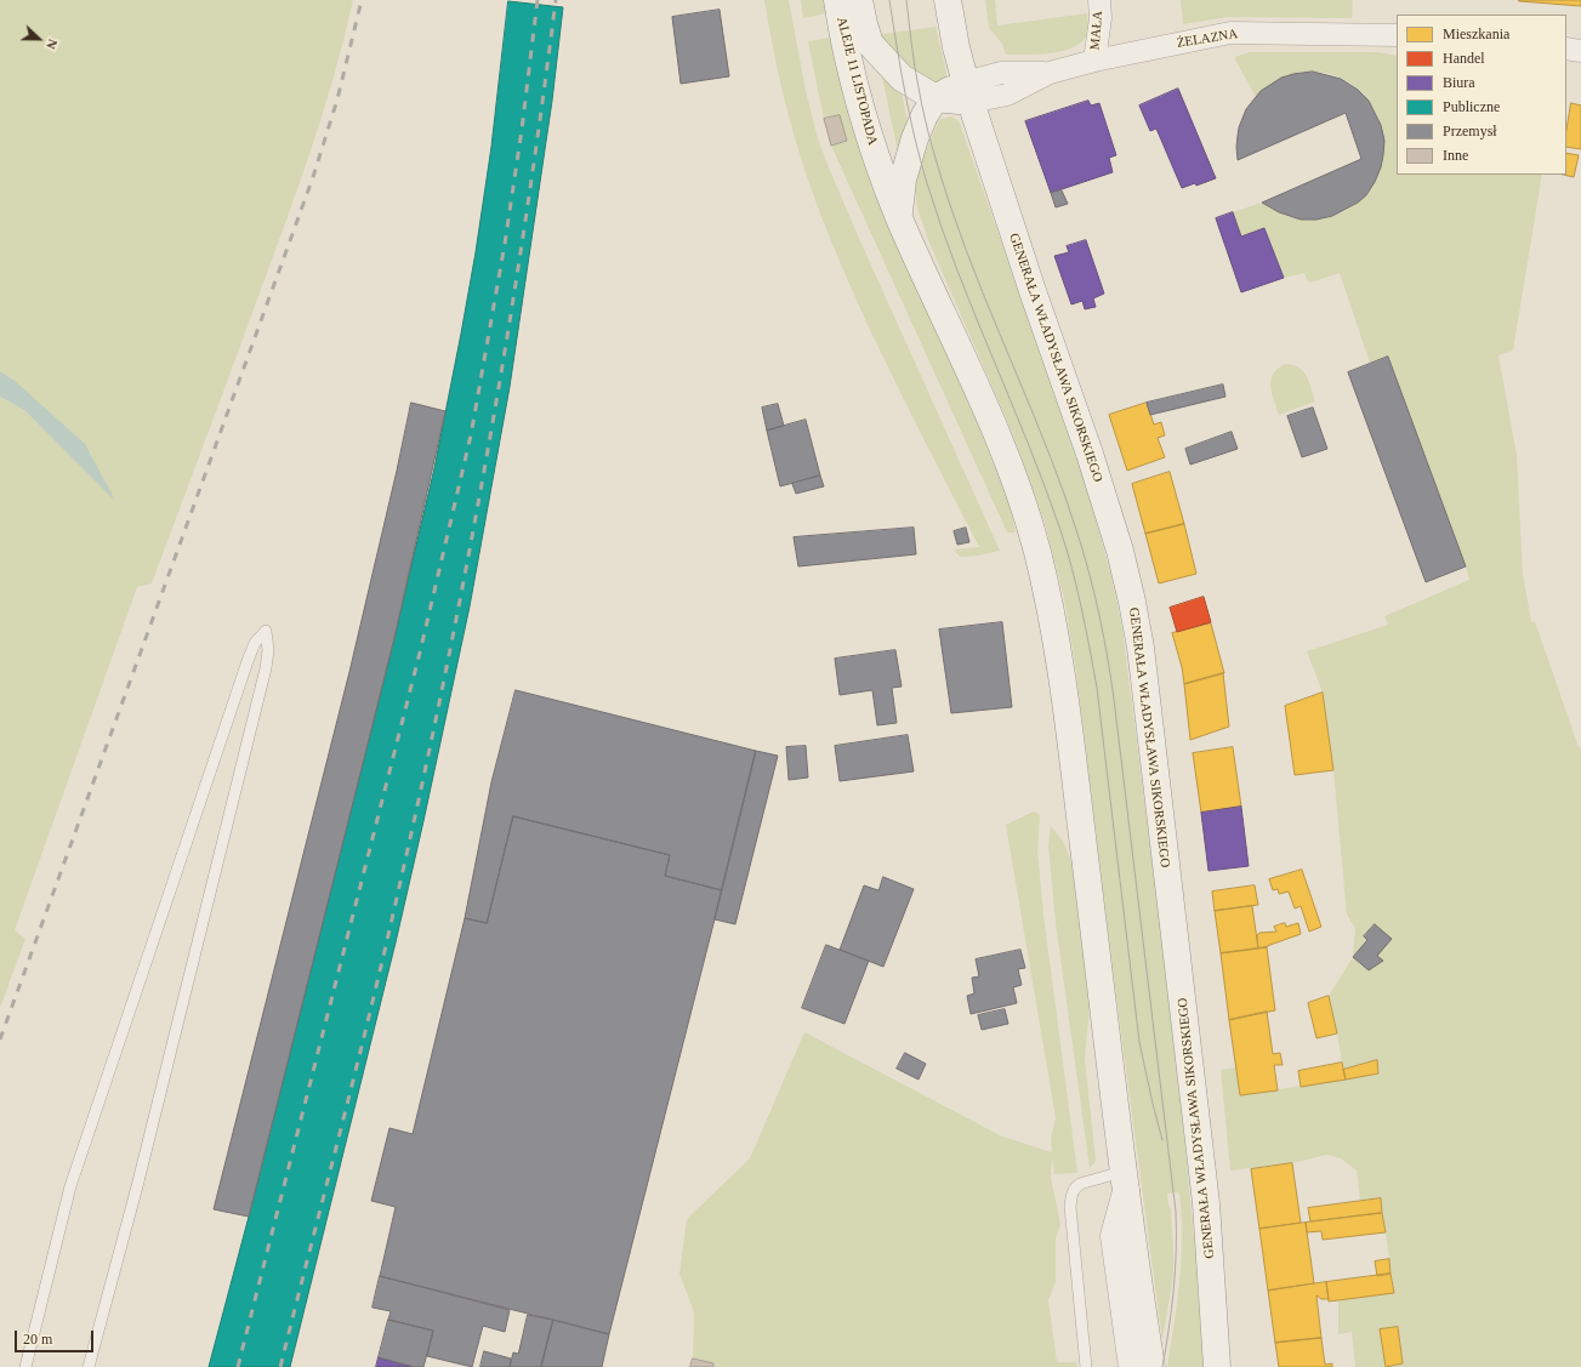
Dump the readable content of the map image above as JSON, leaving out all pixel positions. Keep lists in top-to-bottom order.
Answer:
{
  "streets": {
    "main road": ["ALEJE 11 LISTOPADA", "GENERAŁA WŁADYSŁAWA SIKORSKIEGO"],
    "street": ["MAŁA", "ŻELAZNA"]
  },
  "crossings": [
    ["MAŁA", "ŻELAZNA"],
    ["ŻELAZNA", "GENERAŁA WŁADYSŁAWA SIKORSKIEGO"]
  ],
  "legend": [
    "Mieszkania",
    "Handel",
    "Biura",
    "Publiczne",
    "Przemysł",
    "Inne"
  ],
  "scale_bar": "20 m",
  "north": "right"
}
